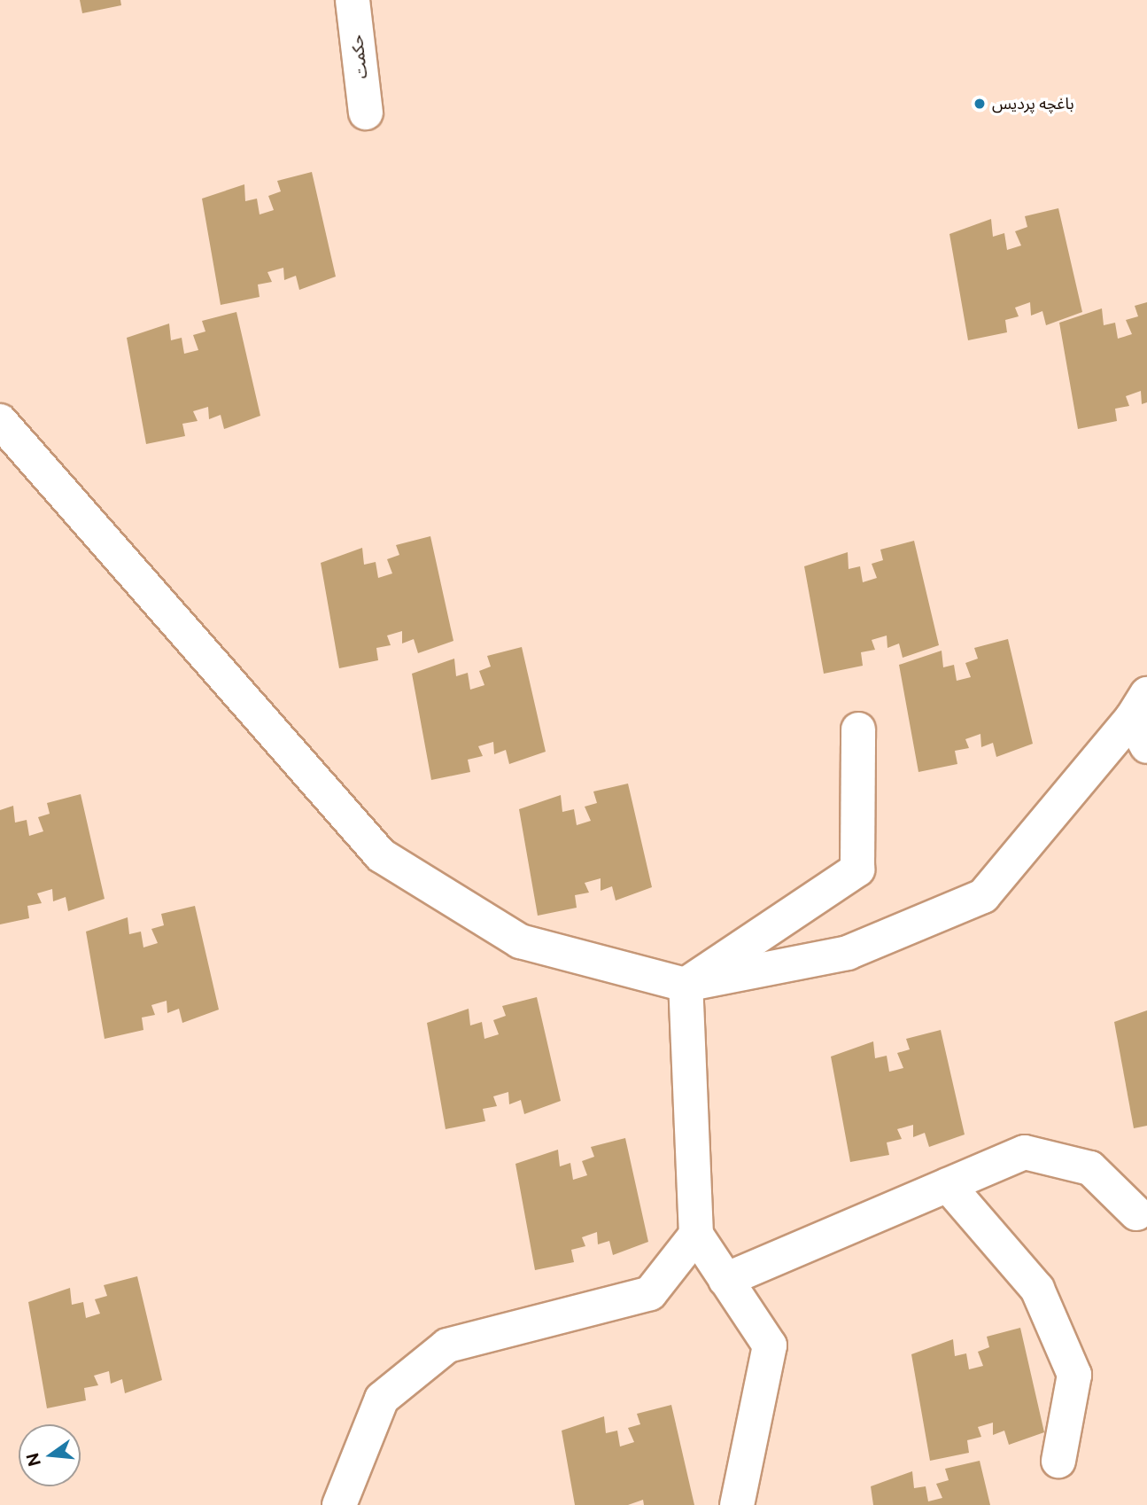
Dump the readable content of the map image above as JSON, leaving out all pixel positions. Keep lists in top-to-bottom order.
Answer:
{
  "streets": {
    "street": ["حکمت"]
  },
  "places": ["باغچه پردیس"],
  "north": "left"
}
